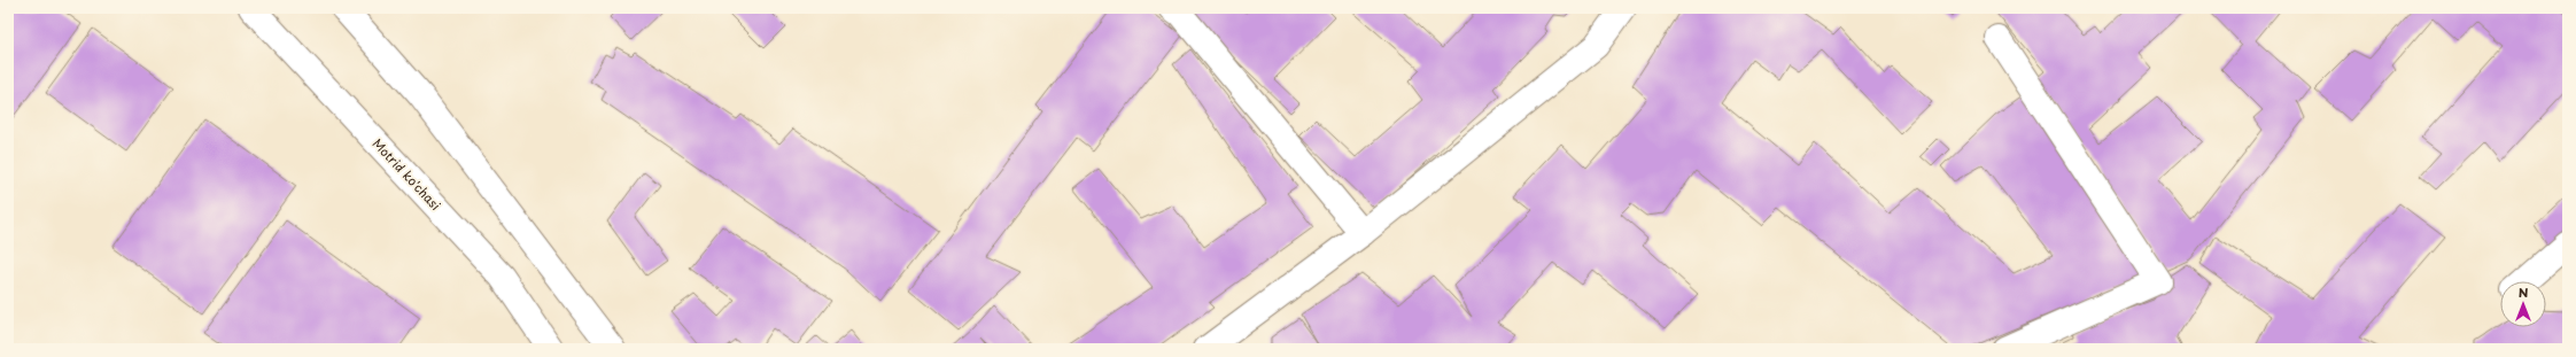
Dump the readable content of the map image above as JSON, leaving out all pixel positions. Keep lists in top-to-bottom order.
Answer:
{
  "streets": {
    "street": ["Motrid ko'chasi"]
  },
  "north": "top"
}
